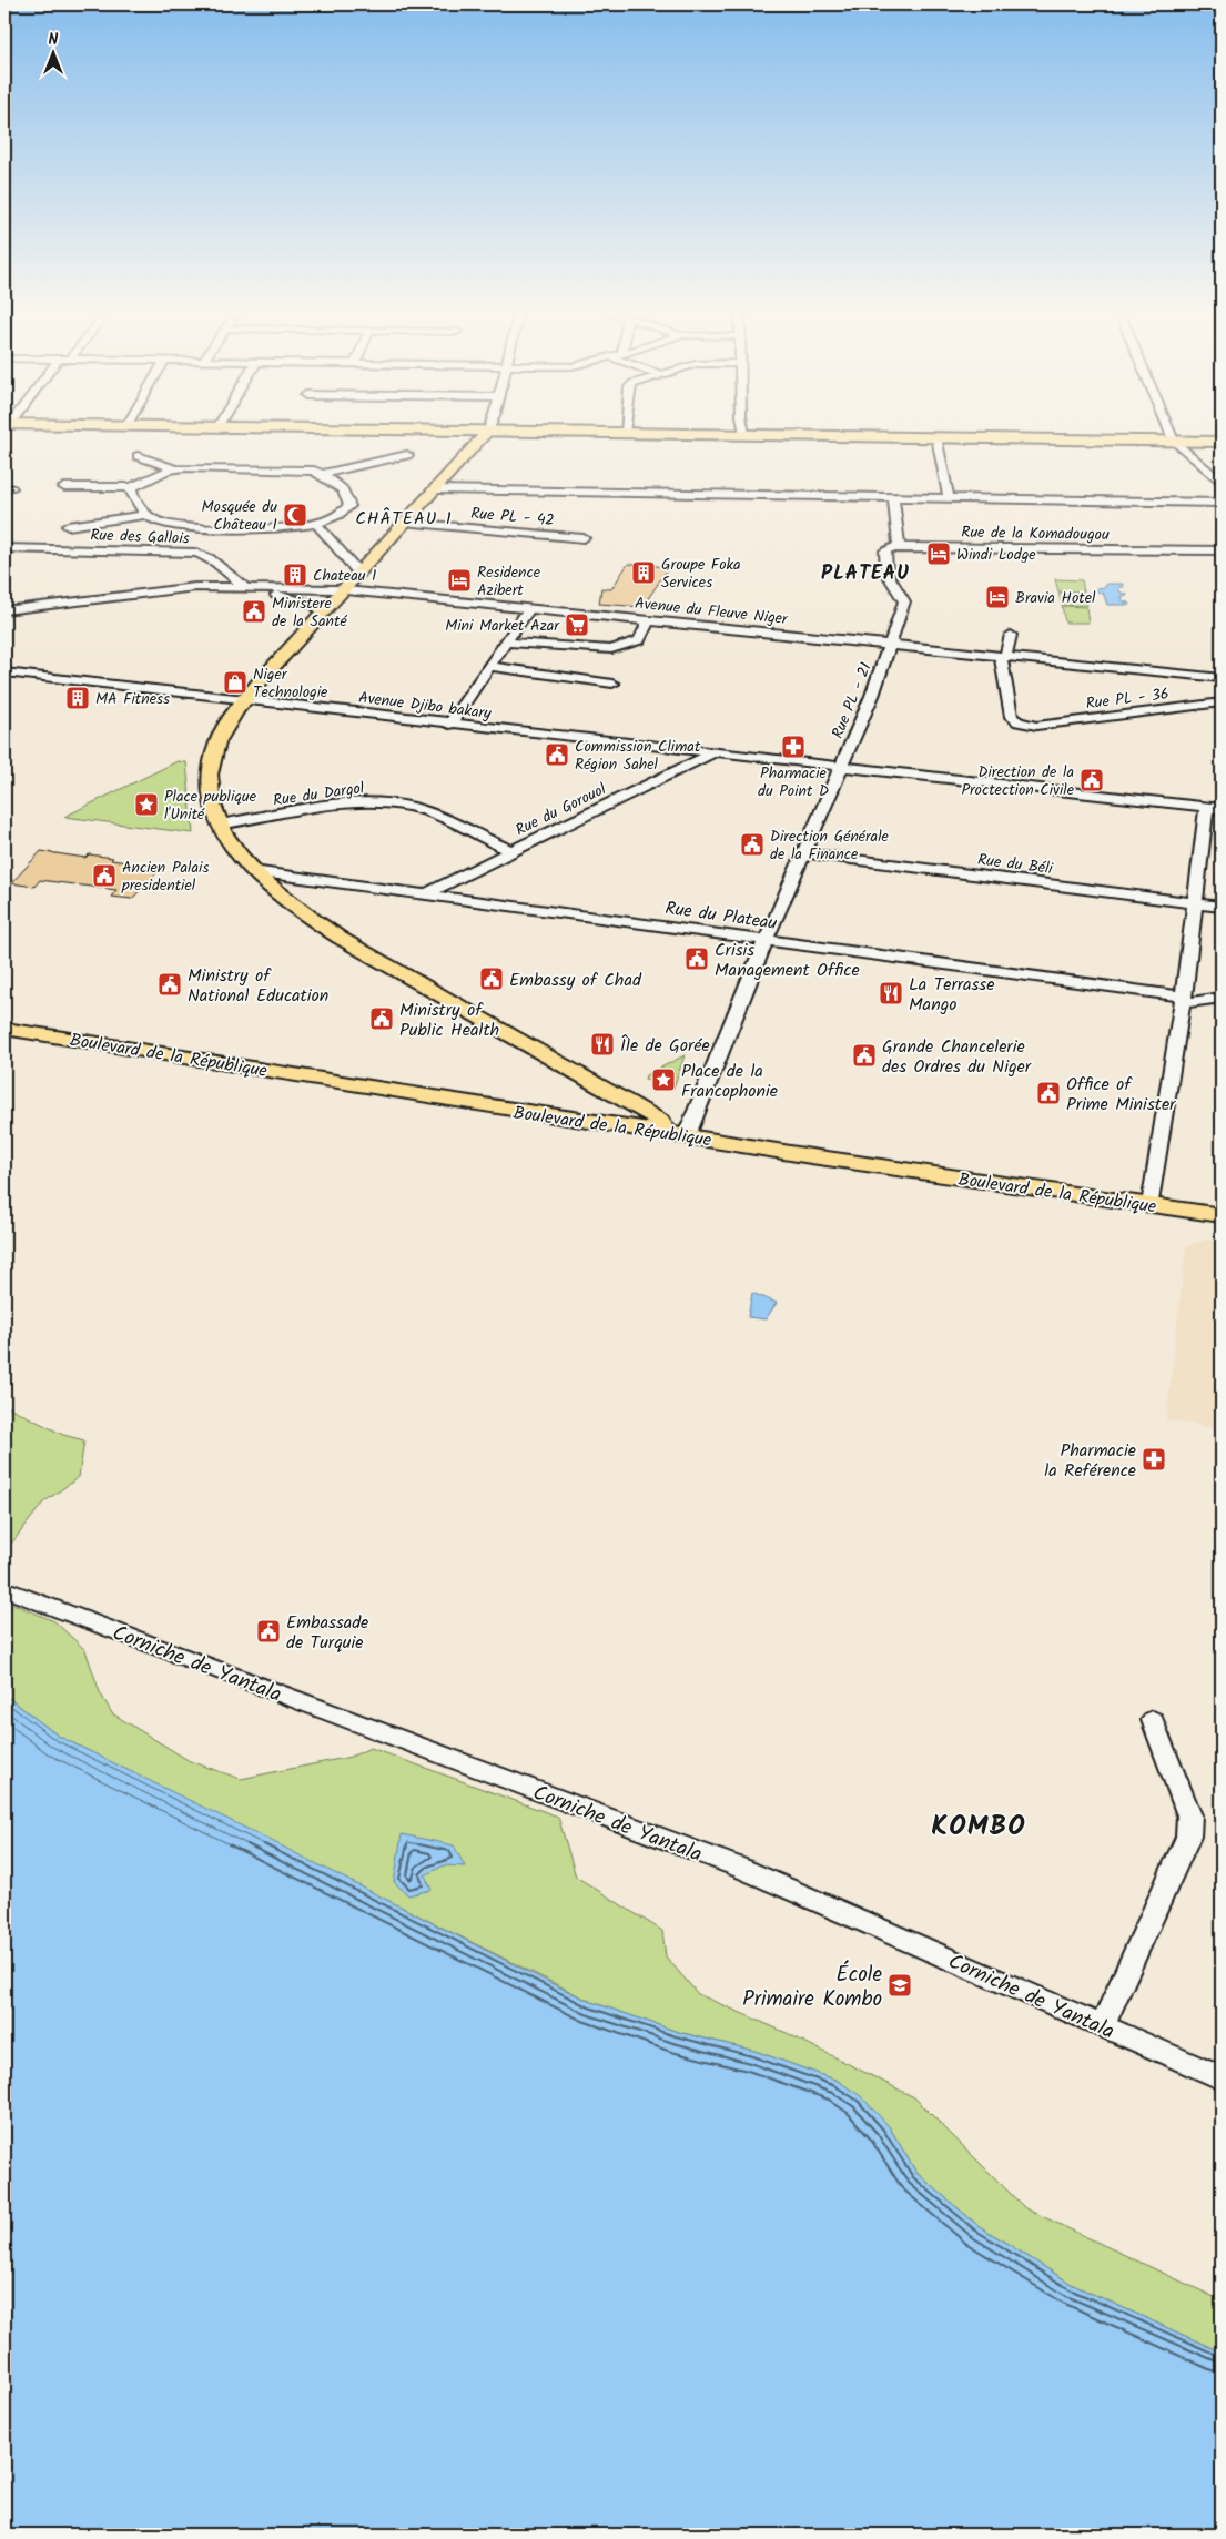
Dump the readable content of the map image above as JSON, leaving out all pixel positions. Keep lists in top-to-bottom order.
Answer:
{
  "streets": {
    "main road": ["Boulevard de la République"],
    "street": [
      "Rue PL - 42",
      "Rue de la Komadougou",
      "Rue des Gallois",
      "Avenue du Fleuve Niger",
      "Rue PL - 36",
      "Rue PL - 21",
      "Avenue Djibo bakary",
      "Rue du Dargol",
      "Rue du Gorouol",
      "Rue du Béli",
      "Rue du Plateau",
      "Corniche de Yantala"
    ]
  },
  "crossings": [
    ["Rue des Gallois", "Avenue du Fleuve Niger"],
    ["Avenue du Fleuve Niger", "Rue PL - 36"],
    ["Avenue du Fleuve Niger", "Rue PL - 21"],
    ["Rue PL - 21", "Avenue Djibo bakary"],
    ["Rue PL - 21", "Rue du Béli"],
    ["Rue PL - 21", "Rue du Plateau"],
    ["Rue PL - 21", "Boulevard de la République"],
    ["Avenue Djibo bakary", "Rue du Gorouol"],
    ["Rue du Dargol", "Rue du Gorouol"],
    ["Rue du Gorouol", "Rue du Plateau"]
  ],
  "districts": ["CHÂTEAU 1", "PLATEAU", "KOMBO"],
  "places": {
    "mosque": ["Mosquée du Château 1"],
    "hotel": ["Windi Lodge", "Residence Azibert", "Bravia Hotel"],
    "building": ["Groupe Foka Services", "Chateau 1", "MA Fitness"],
    "public building": [
      "Ministere de la Santé",
      "Commission Climat Région Sahel",
      "Direction de la Proctection Civile",
      "Direction Générale de la Finance",
      "Ancien Palais presidentiel",
      "Crisis Management Office",
      "Embassy of Chad",
      "Ministry of National Education",
      "Ministry of Public Health",
      "Grande Chancelerie des Ordres du Niger",
      "Office of Prime Minister",
      "Embassade de Turquie"
    ],
    "supermarket": ["Mini Market Azar"],
    "shop": ["Niger Technologie"],
    "pharmacy": ["Pharmacie du Point D", "Pharmacie la Reférence"],
    "place": ["Place publique l'Unité", "Place de la Francophonie"],
    "restaurant": ["La Terrasse Mango", "Île de Gorée"],
    "school or university": ["École Primaire Kombo"]
  },
  "north": "top"
}
